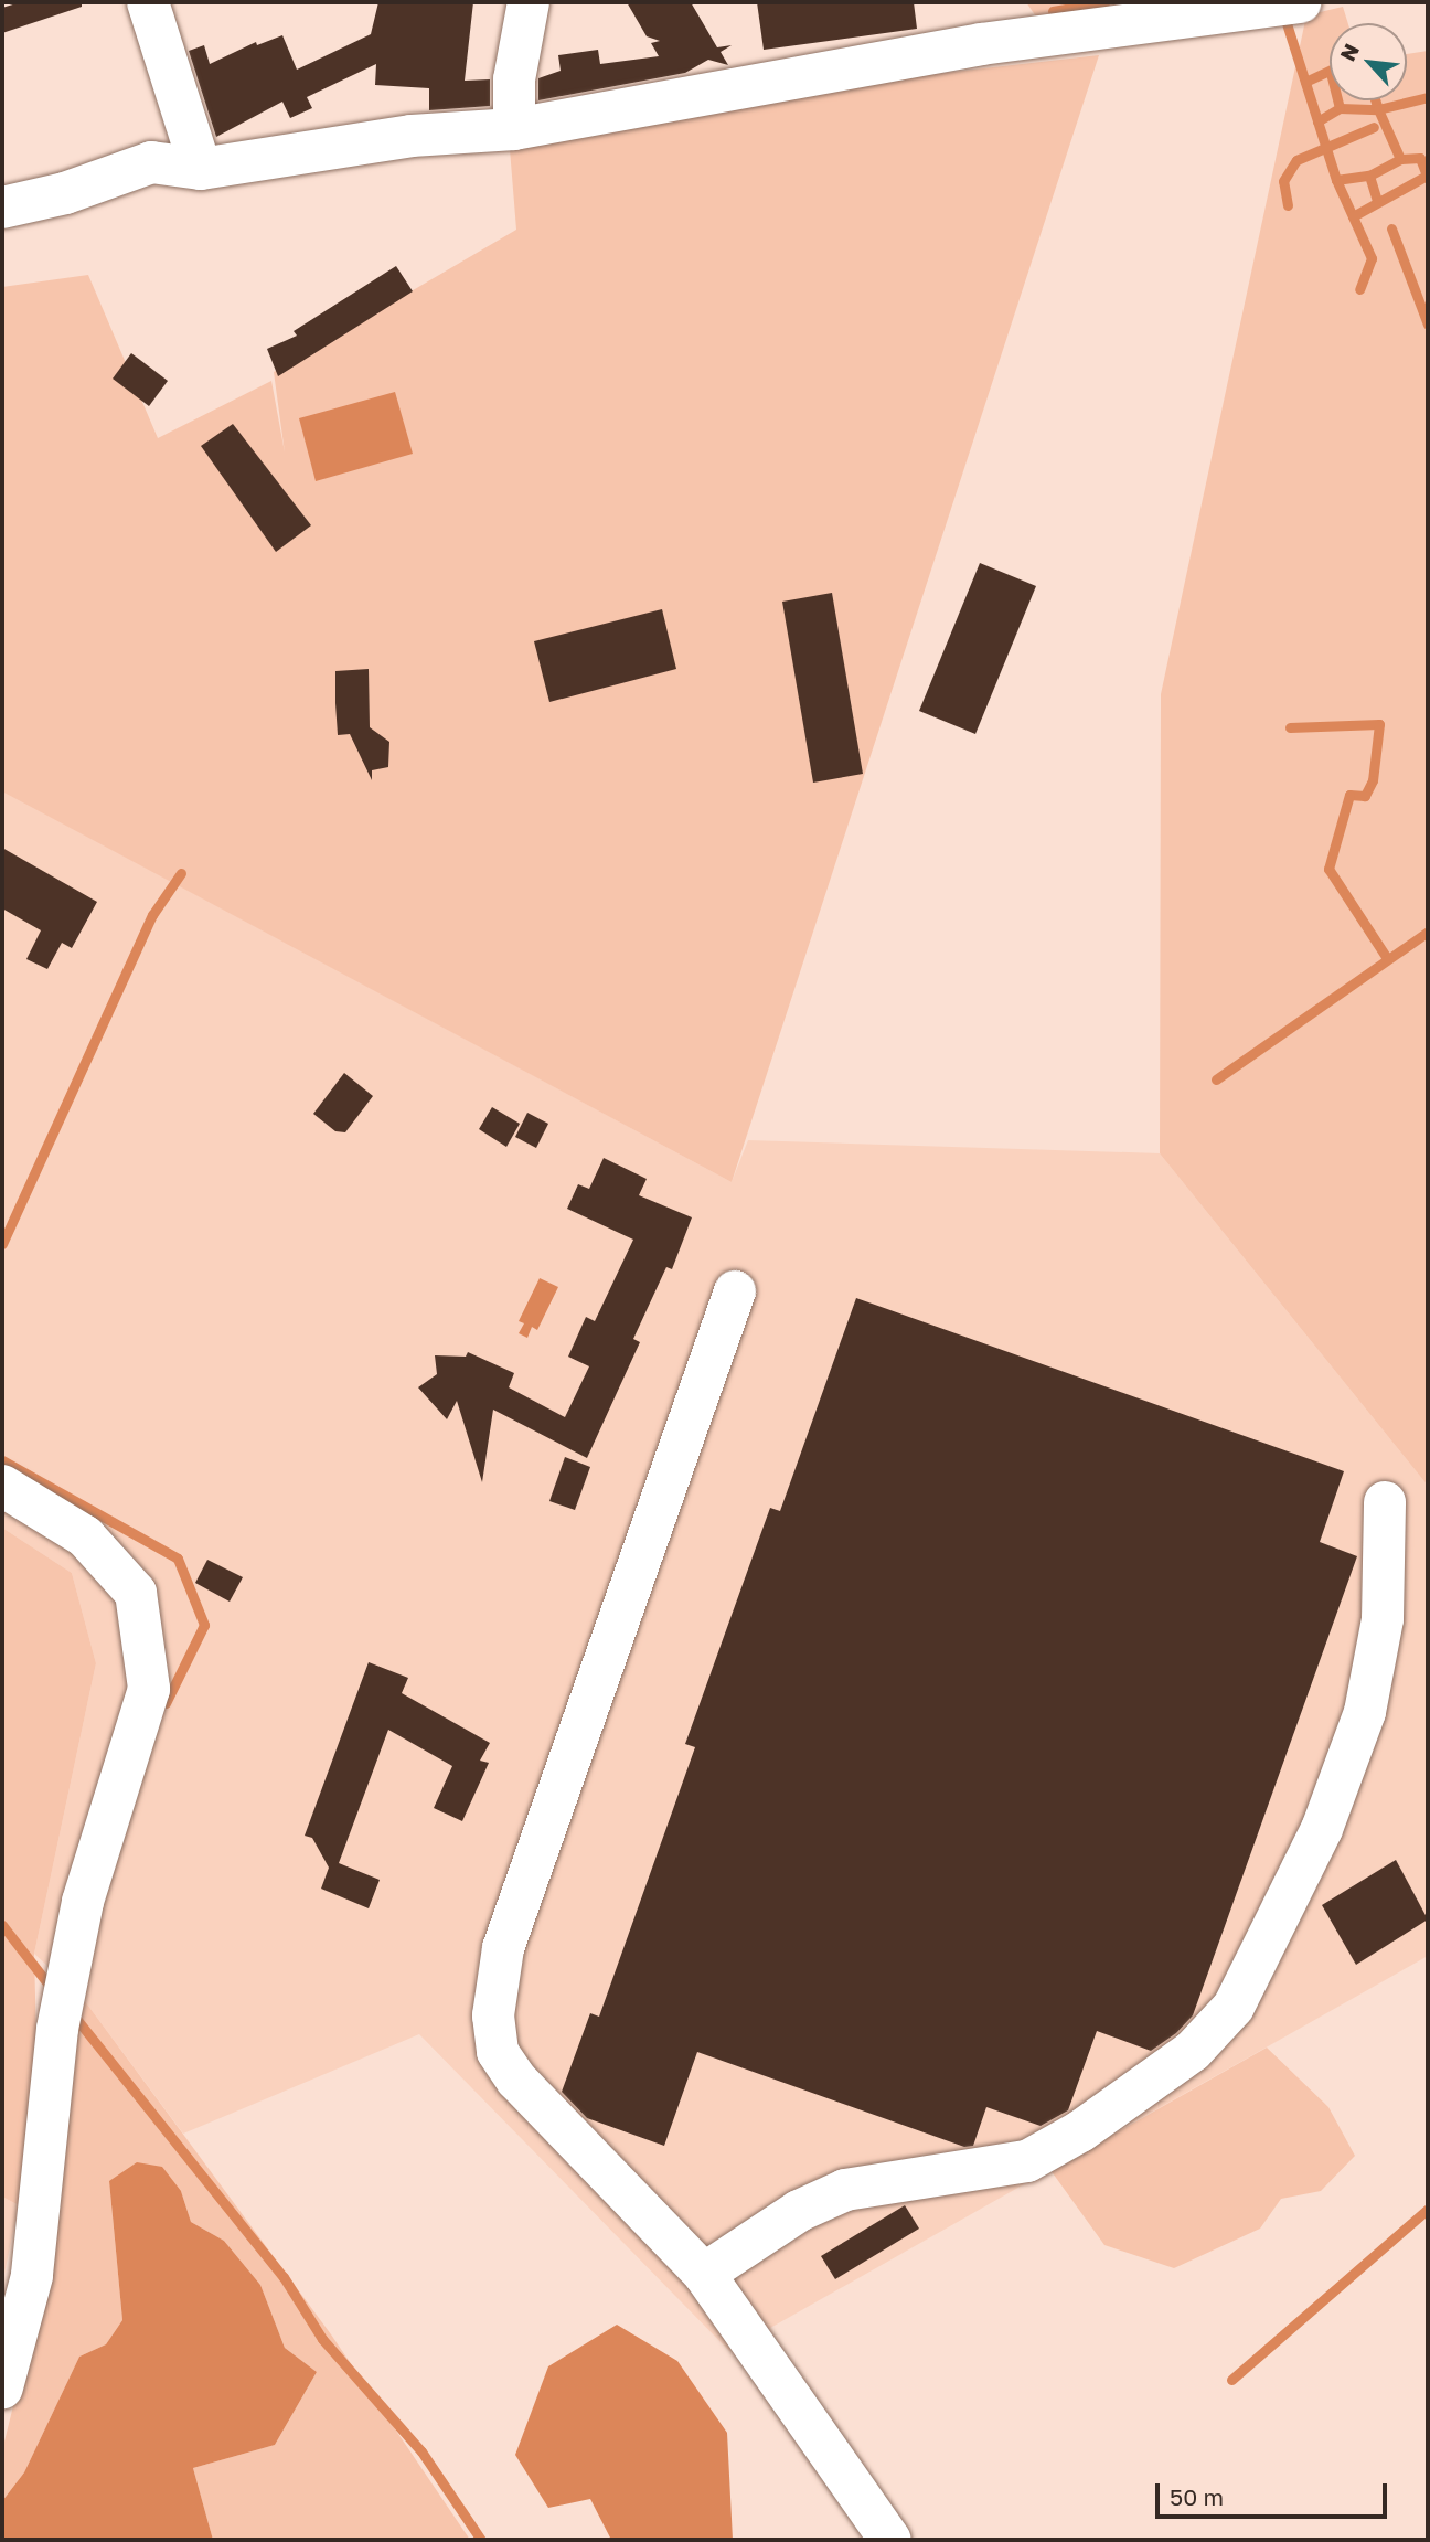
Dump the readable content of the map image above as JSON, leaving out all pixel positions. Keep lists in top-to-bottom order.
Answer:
{
  "scale_bar": "50 m",
  "north": "top left"
}
